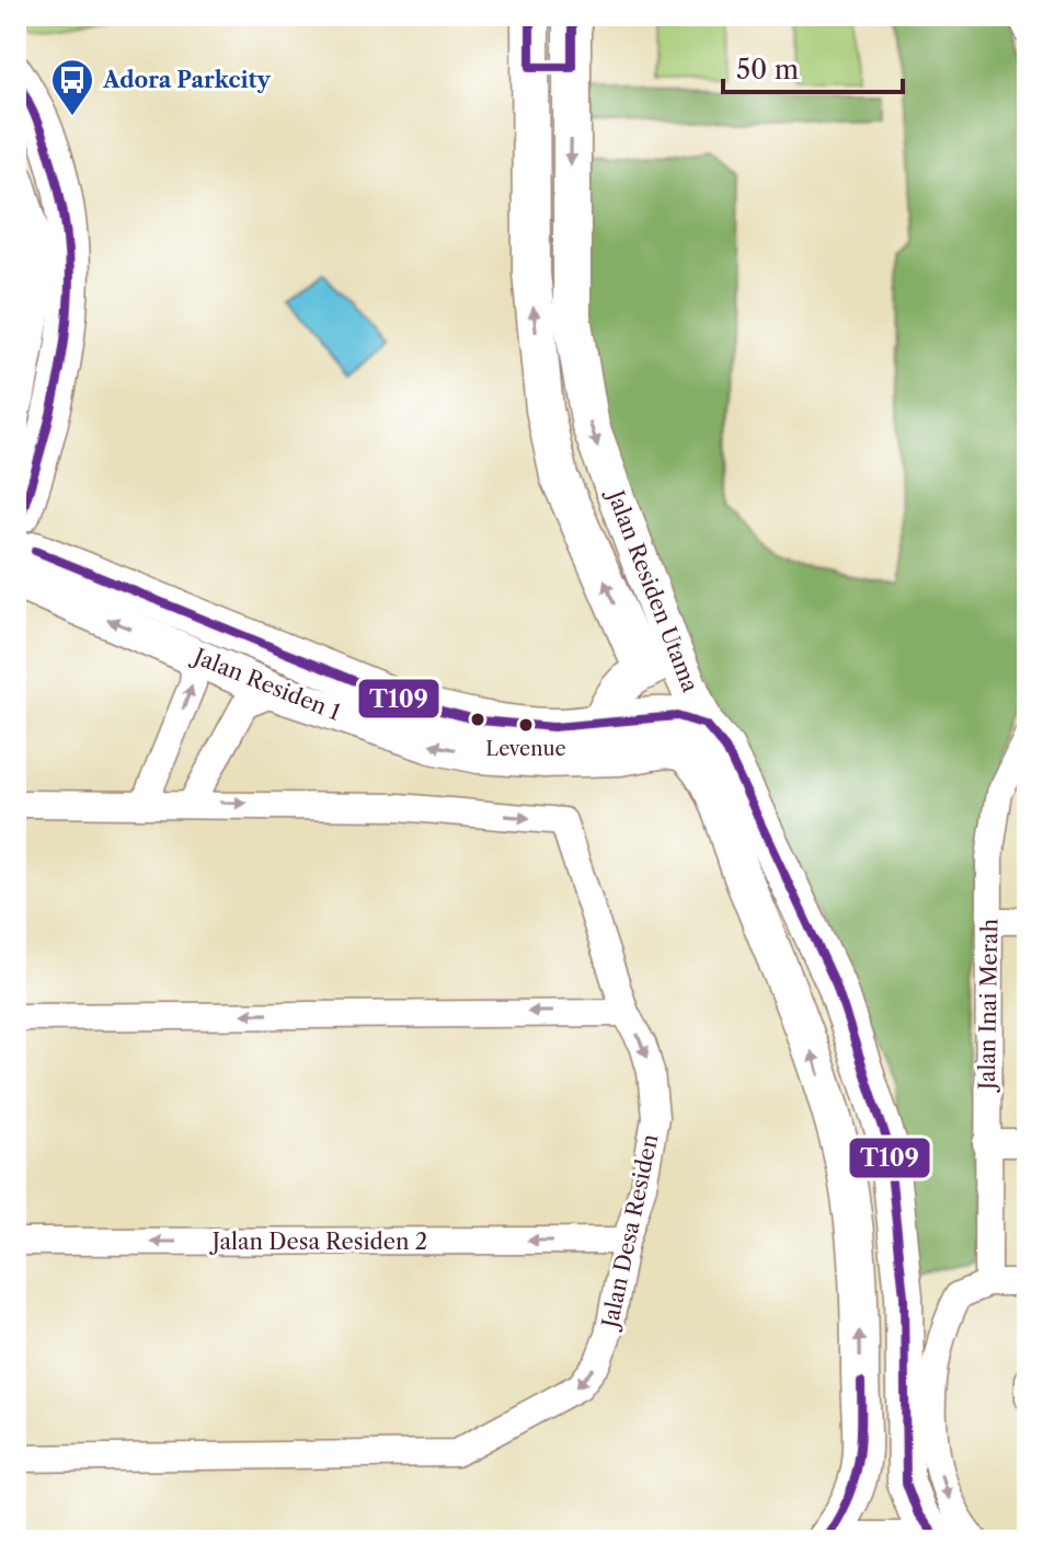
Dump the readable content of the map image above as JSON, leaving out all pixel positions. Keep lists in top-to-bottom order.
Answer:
{
  "streets": {
    "street": [
      "Jalan Residen Utama",
      "Jalan Residen 1",
      "Jalan Inai Merah",
      "Jalan Desa Residen",
      "Jalan Desa Residen 2"
    ]
  },
  "crossings": [
    ["Jalan Residen Utama", "Jalan Residen 1"],
    ["Jalan Desa Residen", "Jalan Desa Residen 2"]
  ],
  "places": {
    "bus stop": ["Adora Parkcity"],
    "other": ["Levenue"]
  },
  "lines": ["transit line T109"],
  "scale_bar": "50 m"
}
